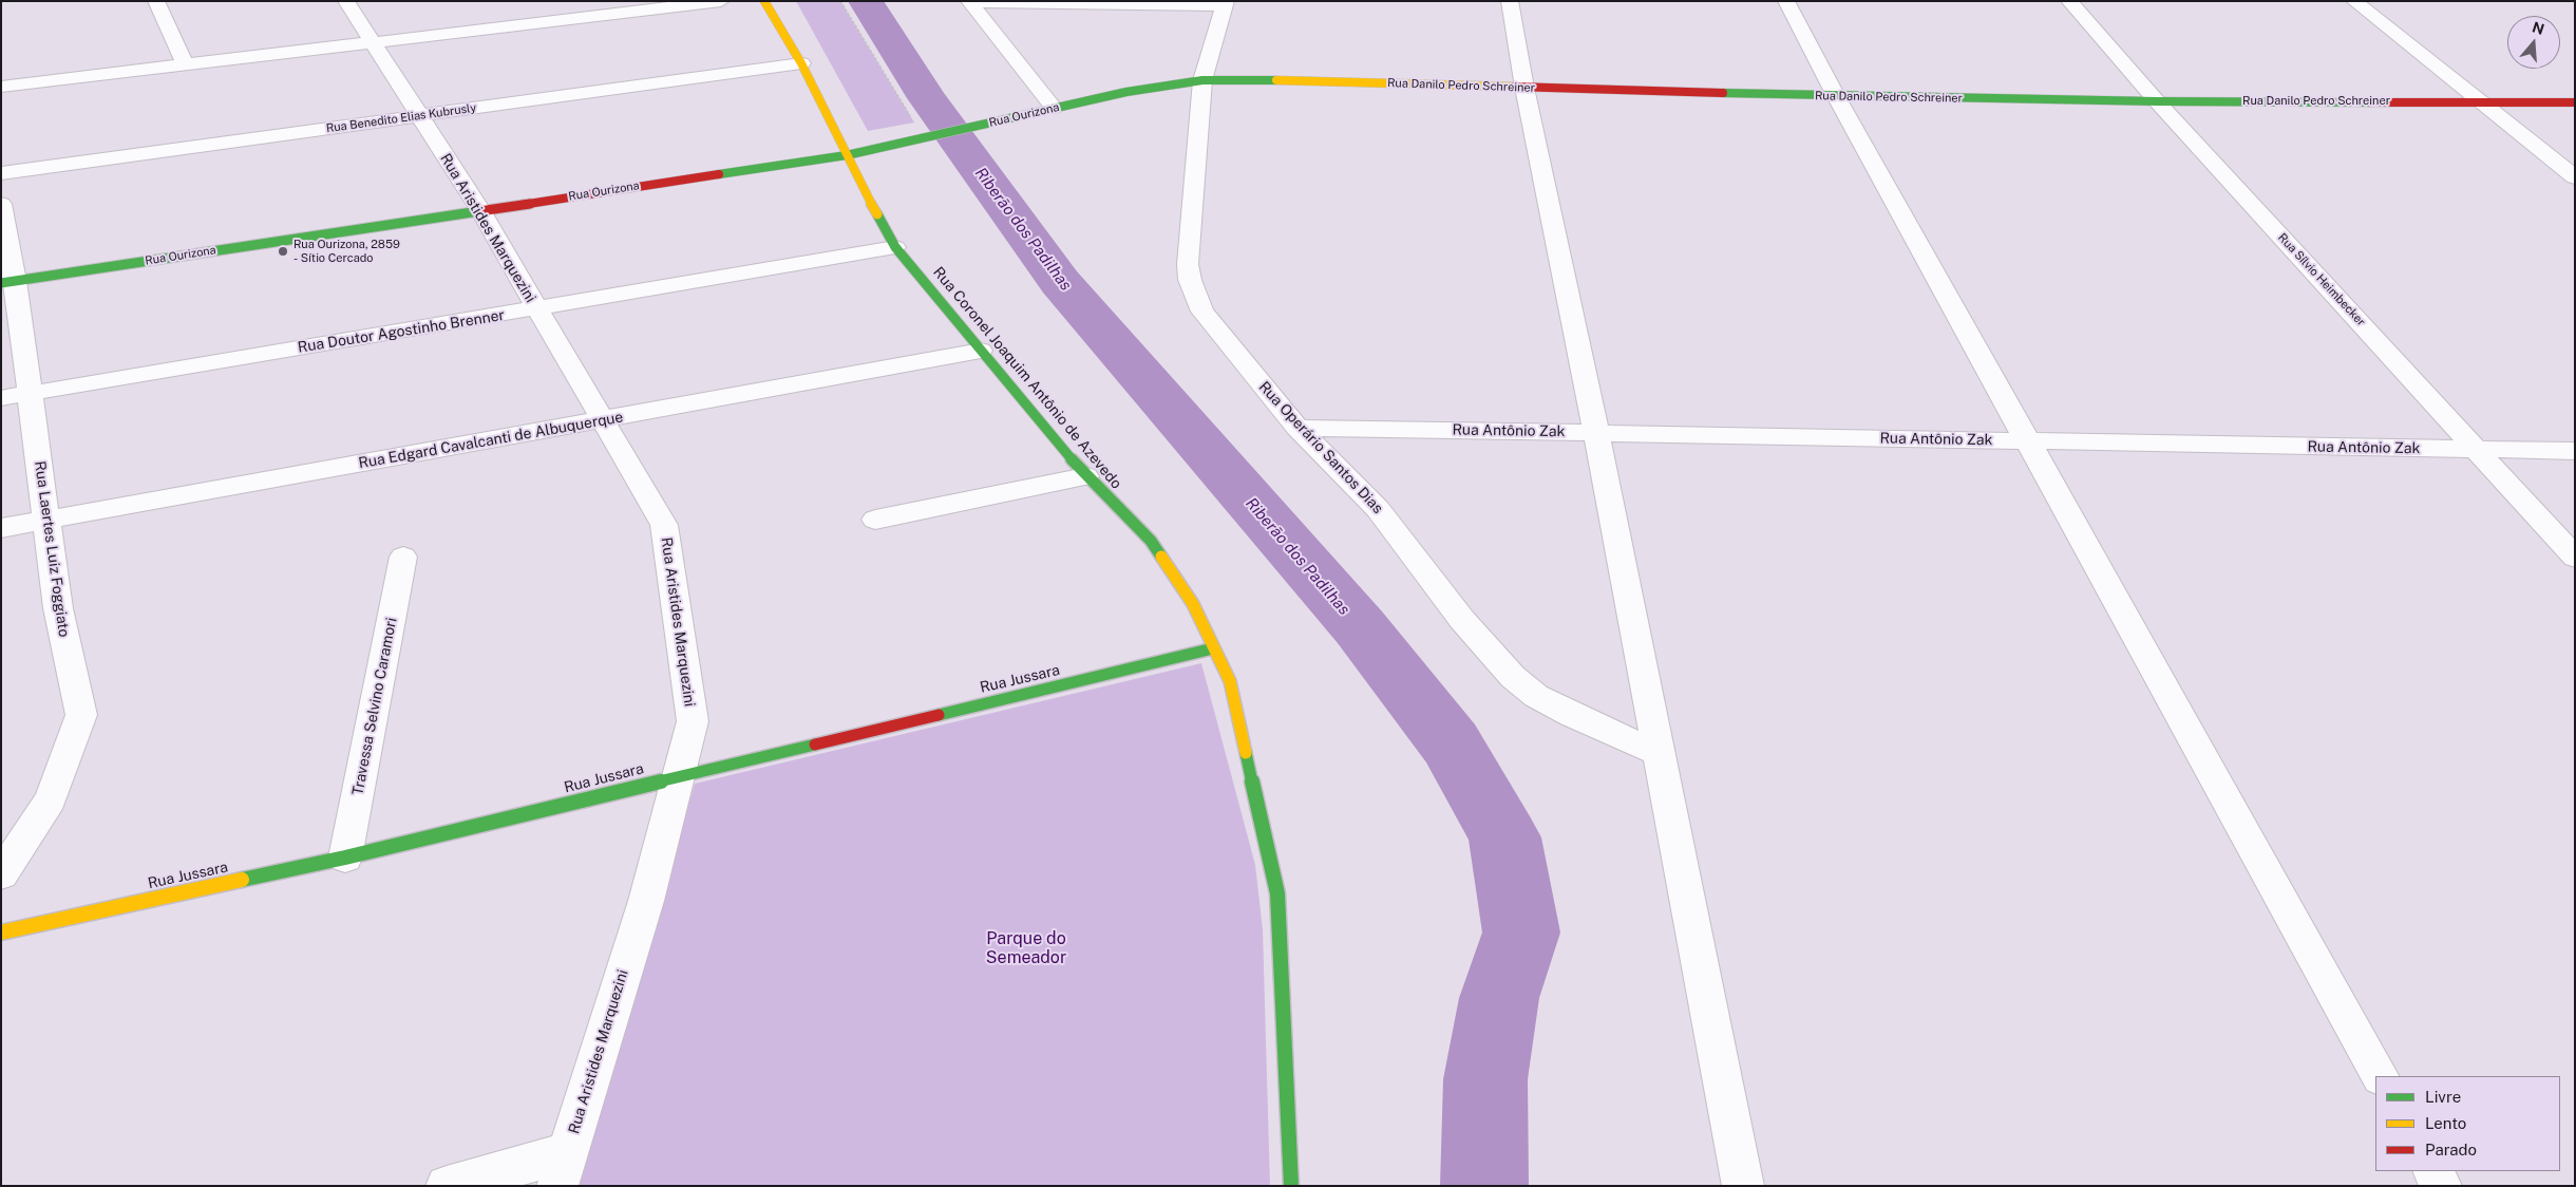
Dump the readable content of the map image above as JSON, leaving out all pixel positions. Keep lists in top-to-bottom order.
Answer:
{
  "streets": {
    "main road": [
      "Rua Danilo Pedro Schreiner",
      "Rua Ourizona",
      "Rua Coronel Joaquim Antônio de Azevedo",
      "Rua Jussara"
    ],
    "street": [
      "Rua Benedito Elias Kubrusly",
      "Rua Aristides Marquezini",
      "Rua Sílvio Heimbecker",
      "Rua Doutor Agostinho Brenner",
      "Rua Antônio Zak",
      "Rua Edgard Cavalcanti de Albuquerque",
      "Rua Operário Santos Dias",
      "Rua Laertes Luiz Foggiato",
      "Travessa Selvino Caramori"
    ]
  },
  "crossings": [
    ["Rua Danilo Pedro Schreiner", "Rua Ourizona"],
    ["Rua Danilo Pedro Schreiner", "Rua Sílvio Heimbecker"],
    ["Rua Danilo Pedro Schreiner", "Rua Operário Santos Dias"],
    ["Rua Ourizona", "Rua Aristides Marquezini"],
    ["Rua Ourizona", "Rua Coronel Joaquim Antônio de Azevedo"],
    ["Rua Ourizona", "Rua Operário Santos Dias"],
    ["Rua Ourizona", "Rua Laertes Luiz Foggiato"],
    ["Rua Benedito Elias Kubrusly", "Rua Aristides Marquezini"],
    ["Rua Benedito Elias Kubrusly", "Rua Coronel Joaquim Antônio de Azevedo"],
    ["Rua Aristides Marquezini", "Rua Doutor Agostinho Brenner"],
    ["Rua Aristides Marquezini", "Rua Edgard Cavalcanti de Albuquerque"],
    ["Rua Aristides Marquezini", "Rua Jussara"],
    ["Rua Sílvio Heimbecker", "Rua Antônio Zak"],
    ["Rua Doutor Agostinho Brenner", "Rua Coronel Joaquim Antônio de Azevedo"],
    ["Rua Doutor Agostinho Brenner", "Rua Laertes Luiz Foggiato"],
    ["Rua Coronel Joaquim Antônio de Azevedo", "Rua Edgard Cavalcanti de Albuquerque"],
    ["Rua Coronel Joaquim Antônio de Azevedo", "Rua Jussara"],
    ["Rua Antônio Zak", "Rua Operário Santos Dias"],
    ["Rua Edgard Cavalcanti de Albuquerque", "Rua Laertes Luiz Foggiato"],
    ["Rua Jussara", "Travessa Selvino Caramori"]
  ],
  "water": ["Riberão dos Padilhas"],
  "parks": ["Parque do Semeador"],
  "places": ["Rua Ourizona, 2859 - Sítio Cercado"],
  "legend": ["Livre", "Lento", "Parado"],
  "north": "top"
}
